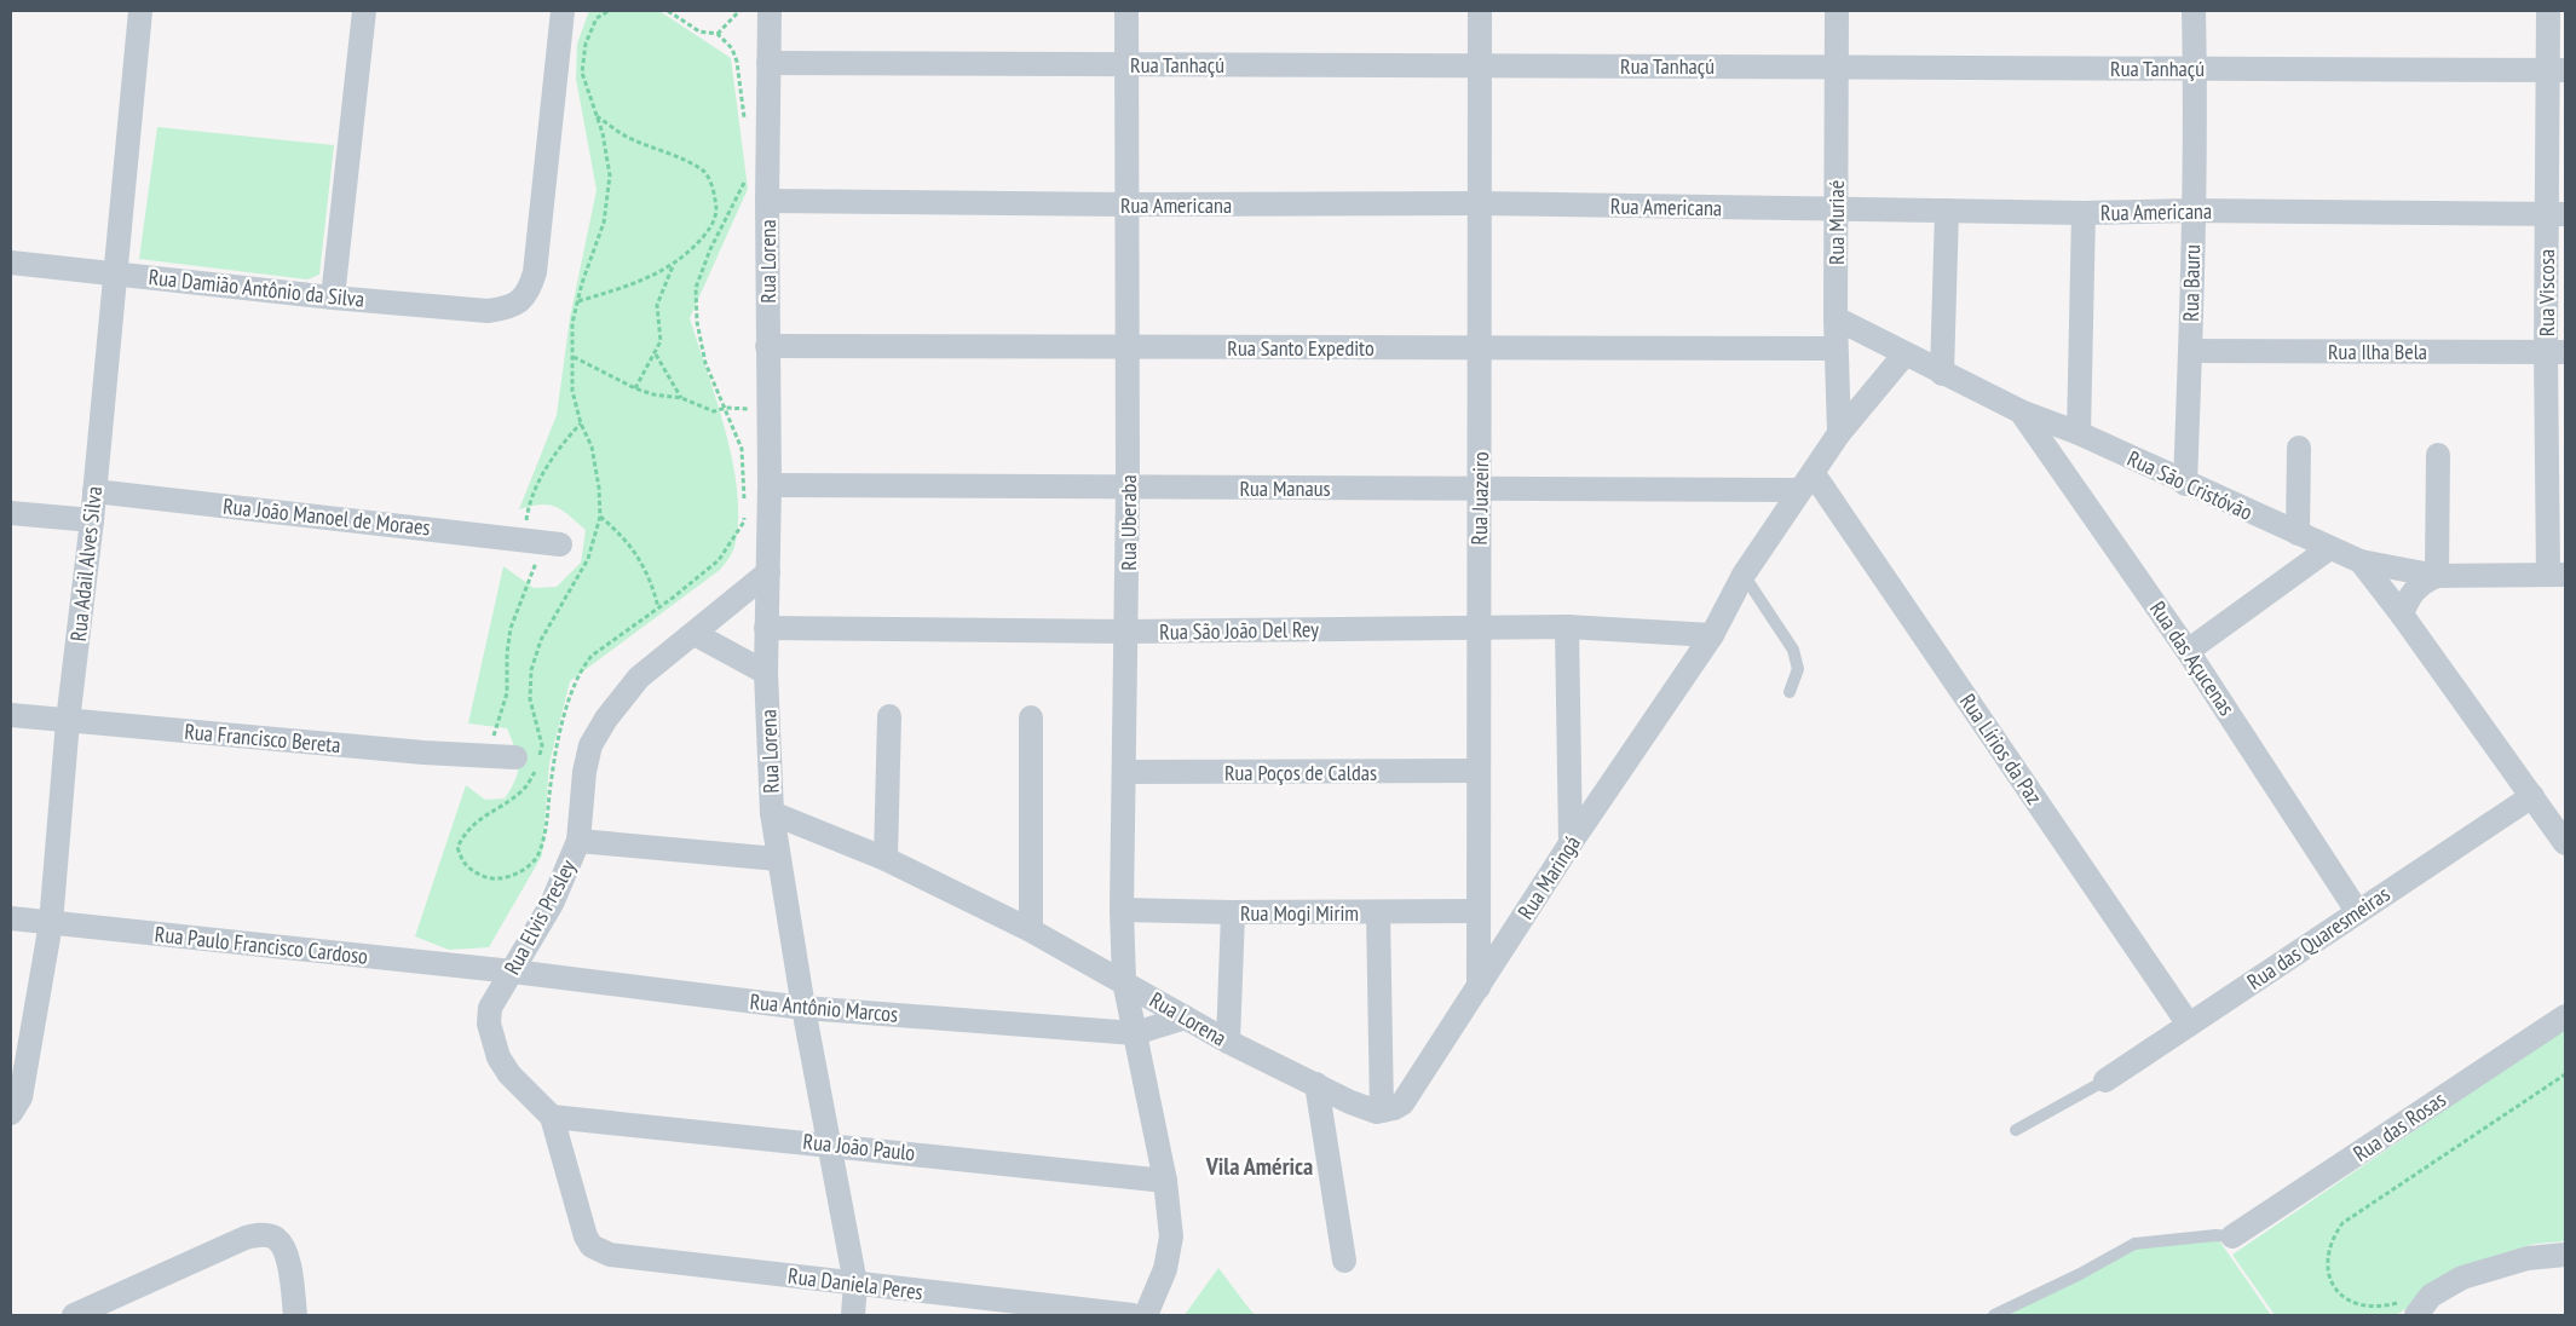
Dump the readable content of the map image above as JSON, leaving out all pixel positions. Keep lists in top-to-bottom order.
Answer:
{
  "streets": {
    "street": [
      "Rua Tanhaçú",
      "Rua Americana",
      "Rua Muriaé",
      "Rua Lorena",
      "Rua Bauru",
      "Rua Damião Antônio da Silva",
      "Rua Viscosa",
      "Rua Santo Expedito",
      "Rua Ilha Bela",
      "Rua São Cristóvão",
      "Rua Manaus",
      "Rua Juazeiro",
      "Rua João Manoel de Moraes",
      "Rua Uberaba",
      "Rua Adail Alves Silva",
      "Rua São João Del Rey",
      "Rua das Açucenas",
      "Rua Francisco Bereta",
      "Rua Lírios da Paz",
      "Rua Poços de Caldas",
      "Rua Maringá",
      "Rua Mogi Mirim",
      "Rua Elvis Presley",
      "Rua das Quaresmeiras",
      "Rua Paulo Francisco Cardoso",
      "Rua Antônio Marcos",
      "Rua das Rosas",
      "Rua João Paulo",
      "Rua Daniela Peres"
    ]
  },
  "crossings": [
    ["Rua Tanhaçú", "Rua Muriaé"],
    ["Rua Tanhaçú", "Rua Lorena"],
    ["Rua Tanhaçú", "Rua Bauru"],
    ["Rua Tanhaçú", "Rua Viscosa"],
    ["Rua Tanhaçú", "Rua Juazeiro"],
    ["Rua Tanhaçú", "Rua Uberaba"],
    ["Rua Americana", "Rua Muriaé"],
    ["Rua Americana", "Rua Lorena"],
    ["Rua Americana", "Rua Bauru"],
    ["Rua Americana", "Rua Viscosa"],
    ["Rua Americana", "Rua Juazeiro"],
    ["Rua Americana", "Rua Uberaba"],
    ["Rua Muriaé", "Rua Santo Expedito"],
    ["Rua Muriaé", "Rua São Cristóvão"],
    ["Rua Lorena", "Rua Santo Expedito"],
    ["Rua Lorena", "Rua Manaus"],
    ["Rua Lorena", "Rua Uberaba"],
    ["Rua Lorena", "Rua São João Del Rey"],
    ["Rua Lorena", "Rua Maringá"],
    ["Rua Lorena", "Rua Elvis Presley"],
    ["Rua Bauru", "Rua Ilha Bela"],
    ["Rua Bauru", "Rua São Cristóvão"],
    ["Rua Damião Antônio da Silva", "Rua Adail Alves Silva"],
    ["Rua Viscosa", "Rua Ilha Bela"],
    ["Rua Viscosa", "Rua São Cristóvão"],
    ["Rua Santo Expedito", "Rua Juazeiro"],
    ["Rua Santo Expedito", "Rua Uberaba"],
    ["Rua São Cristóvão", "Rua das Açucenas"],
    ["Rua Manaus", "Rua Juazeiro"],
    ["Rua Manaus", "Rua Uberaba"],
    ["Rua Manaus", "Rua Lírios da Paz"],
    ["Rua Juazeiro", "Rua São João Del Rey"],
    ["Rua Juazeiro", "Rua Poços de Caldas"],
    ["Rua Juazeiro", "Rua Maringá"],
    ["Rua Juazeiro", "Rua Mogi Mirim"],
    ["Rua João Manoel de Moraes", "Rua Adail Alves Silva"],
    ["Rua Uberaba", "Rua São João Del Rey"],
    ["Rua Uberaba", "Rua Poços de Caldas"],
    ["Rua Uberaba", "Rua Mogi Mirim"],
    ["Rua Uberaba", "Rua Antônio Marcos"],
    ["Rua Uberaba", "Rua João Paulo"],
    ["Rua Adail Alves Silva", "Rua Francisco Bereta"],
    ["Rua Adail Alves Silva", "Rua Paulo Francisco Cardoso"],
    ["Rua São João Del Rey", "Rua Maringá"],
    ["Rua das Açucenas", "Rua das Quaresmeiras"],
    ["Rua Lírios da Paz", "Rua das Quaresmeiras"],
    ["Rua Elvis Presley", "Rua Paulo Francisco Cardoso"],
    ["Rua Elvis Presley", "Rua Antônio Marcos"],
    ["Rua Elvis Presley", "Rua João Paulo"],
    ["Rua Elvis Presley", "Rua Daniela Peres"],
    ["Rua Paulo Francisco Cardoso", "Rua Antônio Marcos"],
    ["Rua João Paulo", "Rua Daniela Peres"]
  ],
  "districts": ["Vila América"]
}
